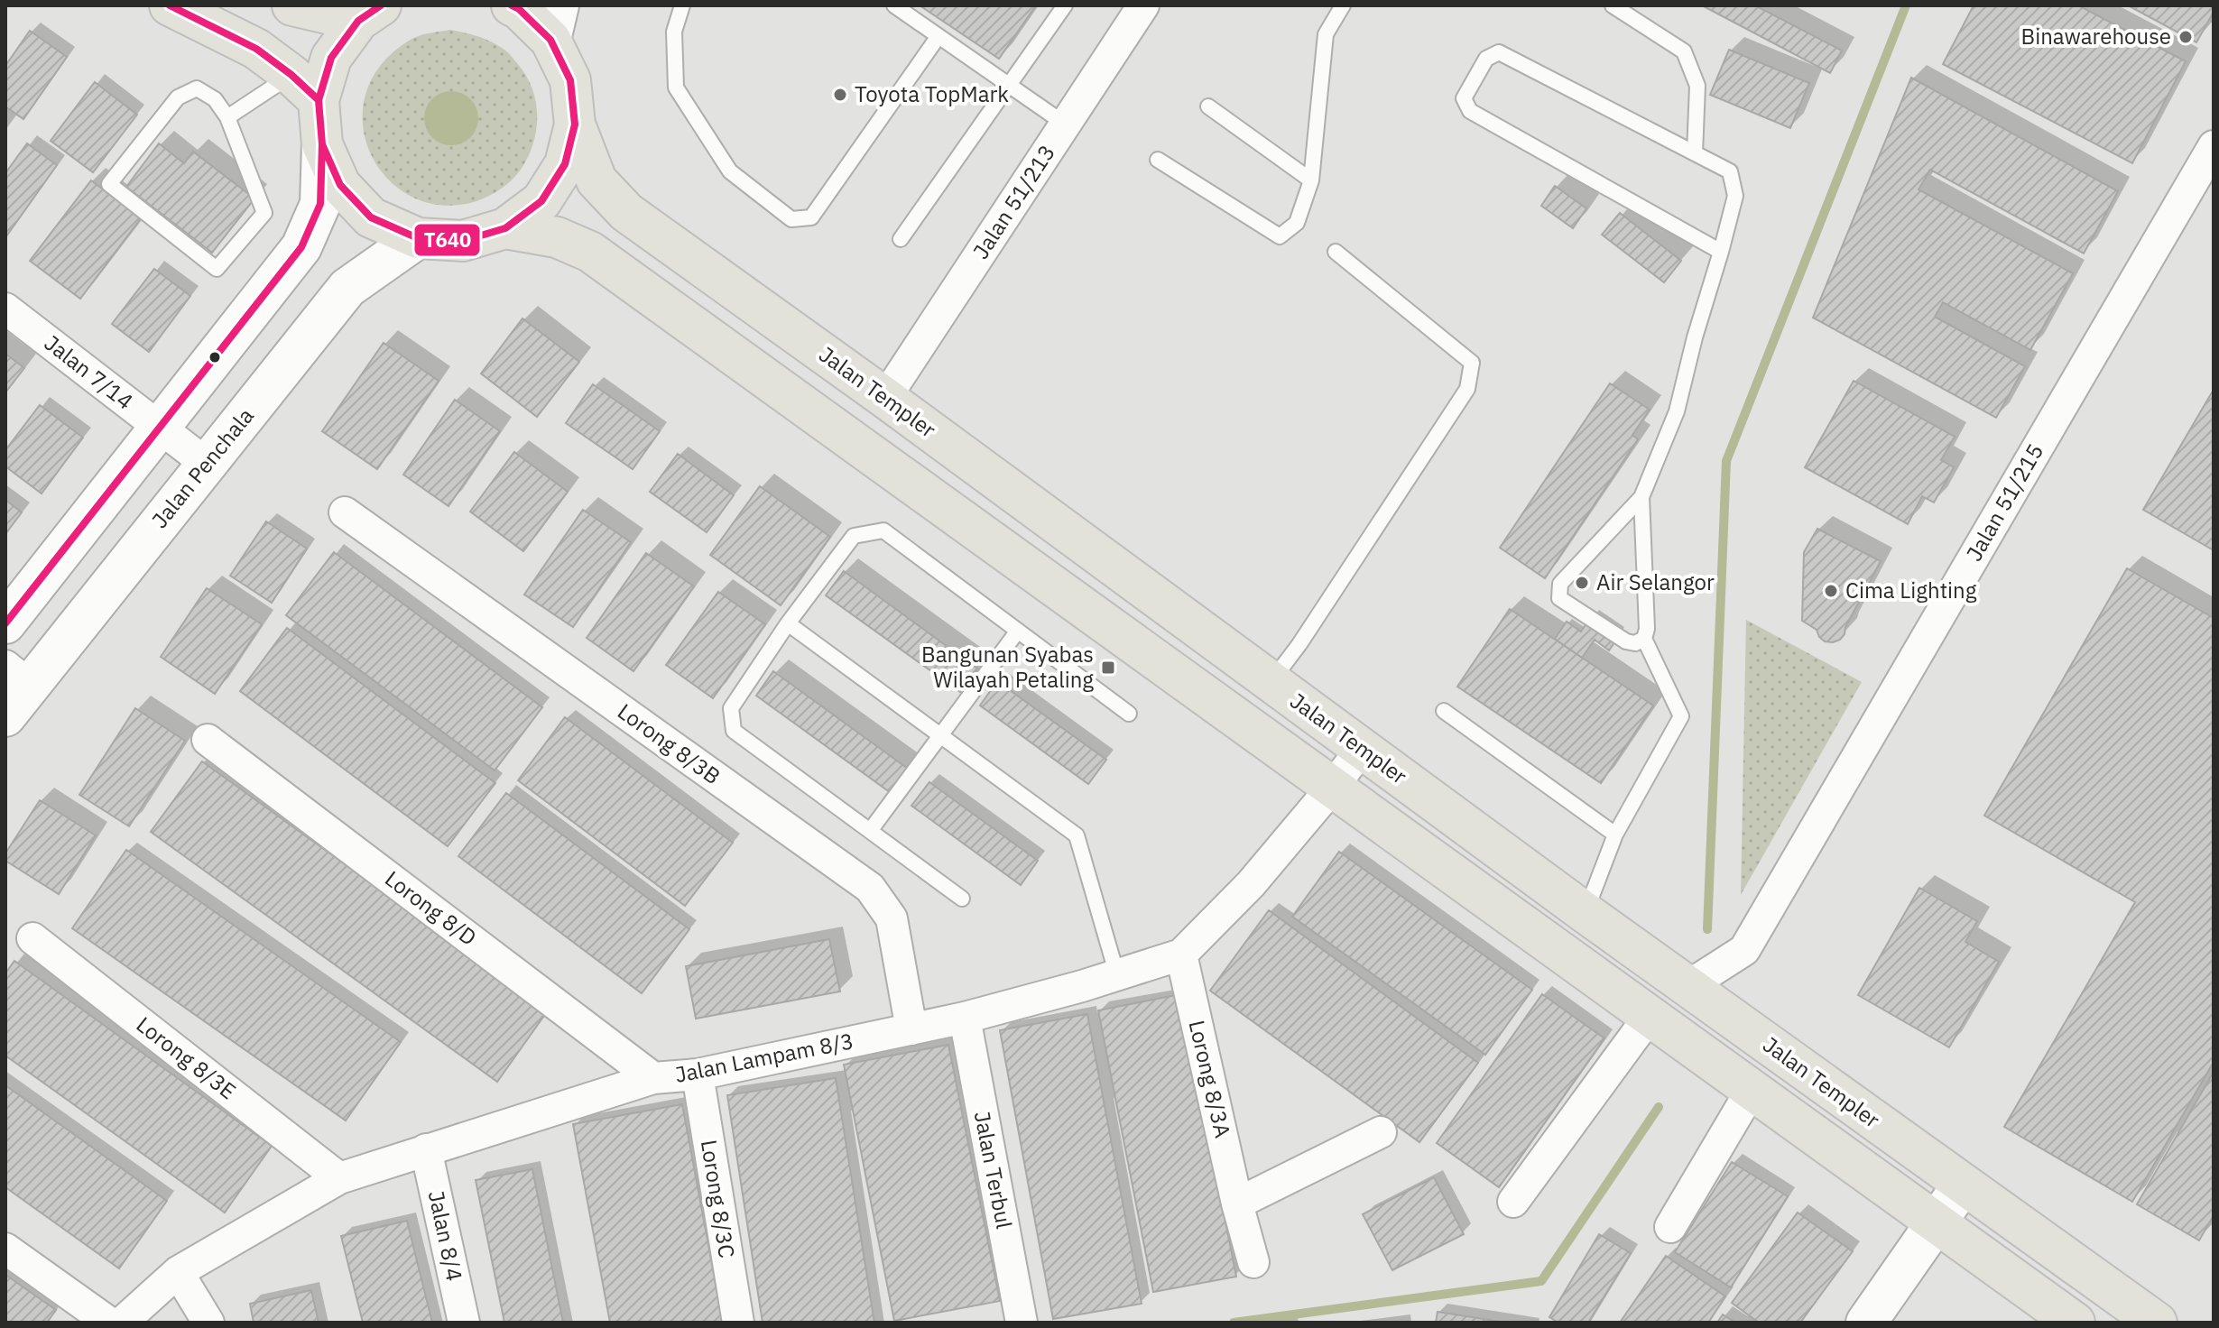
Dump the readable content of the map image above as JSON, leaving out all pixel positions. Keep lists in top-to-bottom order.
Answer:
{
  "streets": {
    "main road": ["Jalan Templer", "Jalan Penchala"],
    "street": [
      "Jalan 51/213",
      "Jalan 7/14",
      "Jalan 51/215",
      "Lorong 8/3B",
      "Lorong 8/D",
      "Lorong 8/3E",
      "Jalan Lampam 8/3",
      "Lorong 8/3A",
      "Jalan Terbul",
      "Lorong 8/3C",
      "Jalan 8/4"
    ]
  },
  "crossings": [
    ["Jalan 51/213", "Jalan Templer"],
    ["Jalan 7/14", "Jalan Penchala"],
    ["Jalan Templer", "Jalan 51/215"],
    ["Jalan Templer", "Jalan Lampam 8/3"],
    ["Lorong 8/3B", "Jalan Lampam 8/3"],
    ["Lorong 8/D", "Jalan Lampam 8/3"],
    ["Lorong 8/3E", "Jalan Lampam 8/3"],
    ["Jalan Lampam 8/3", "Lorong 8/3A"],
    ["Jalan Lampam 8/3", "Jalan Terbul"],
    ["Jalan Lampam 8/3", "Lorong 8/3C"],
    ["Jalan Lampam 8/3", "Jalan 8/4"]
  ],
  "places": {
    "other": [
      "Binawarehouse",
      "Toyota TopMark",
      "Air Selangor",
      "Cima Lighting"
    ],
    "transit": ["Bangunan Syabas Wilayah Petaling"]
  },
  "lines": ["transit line T640"]
}
